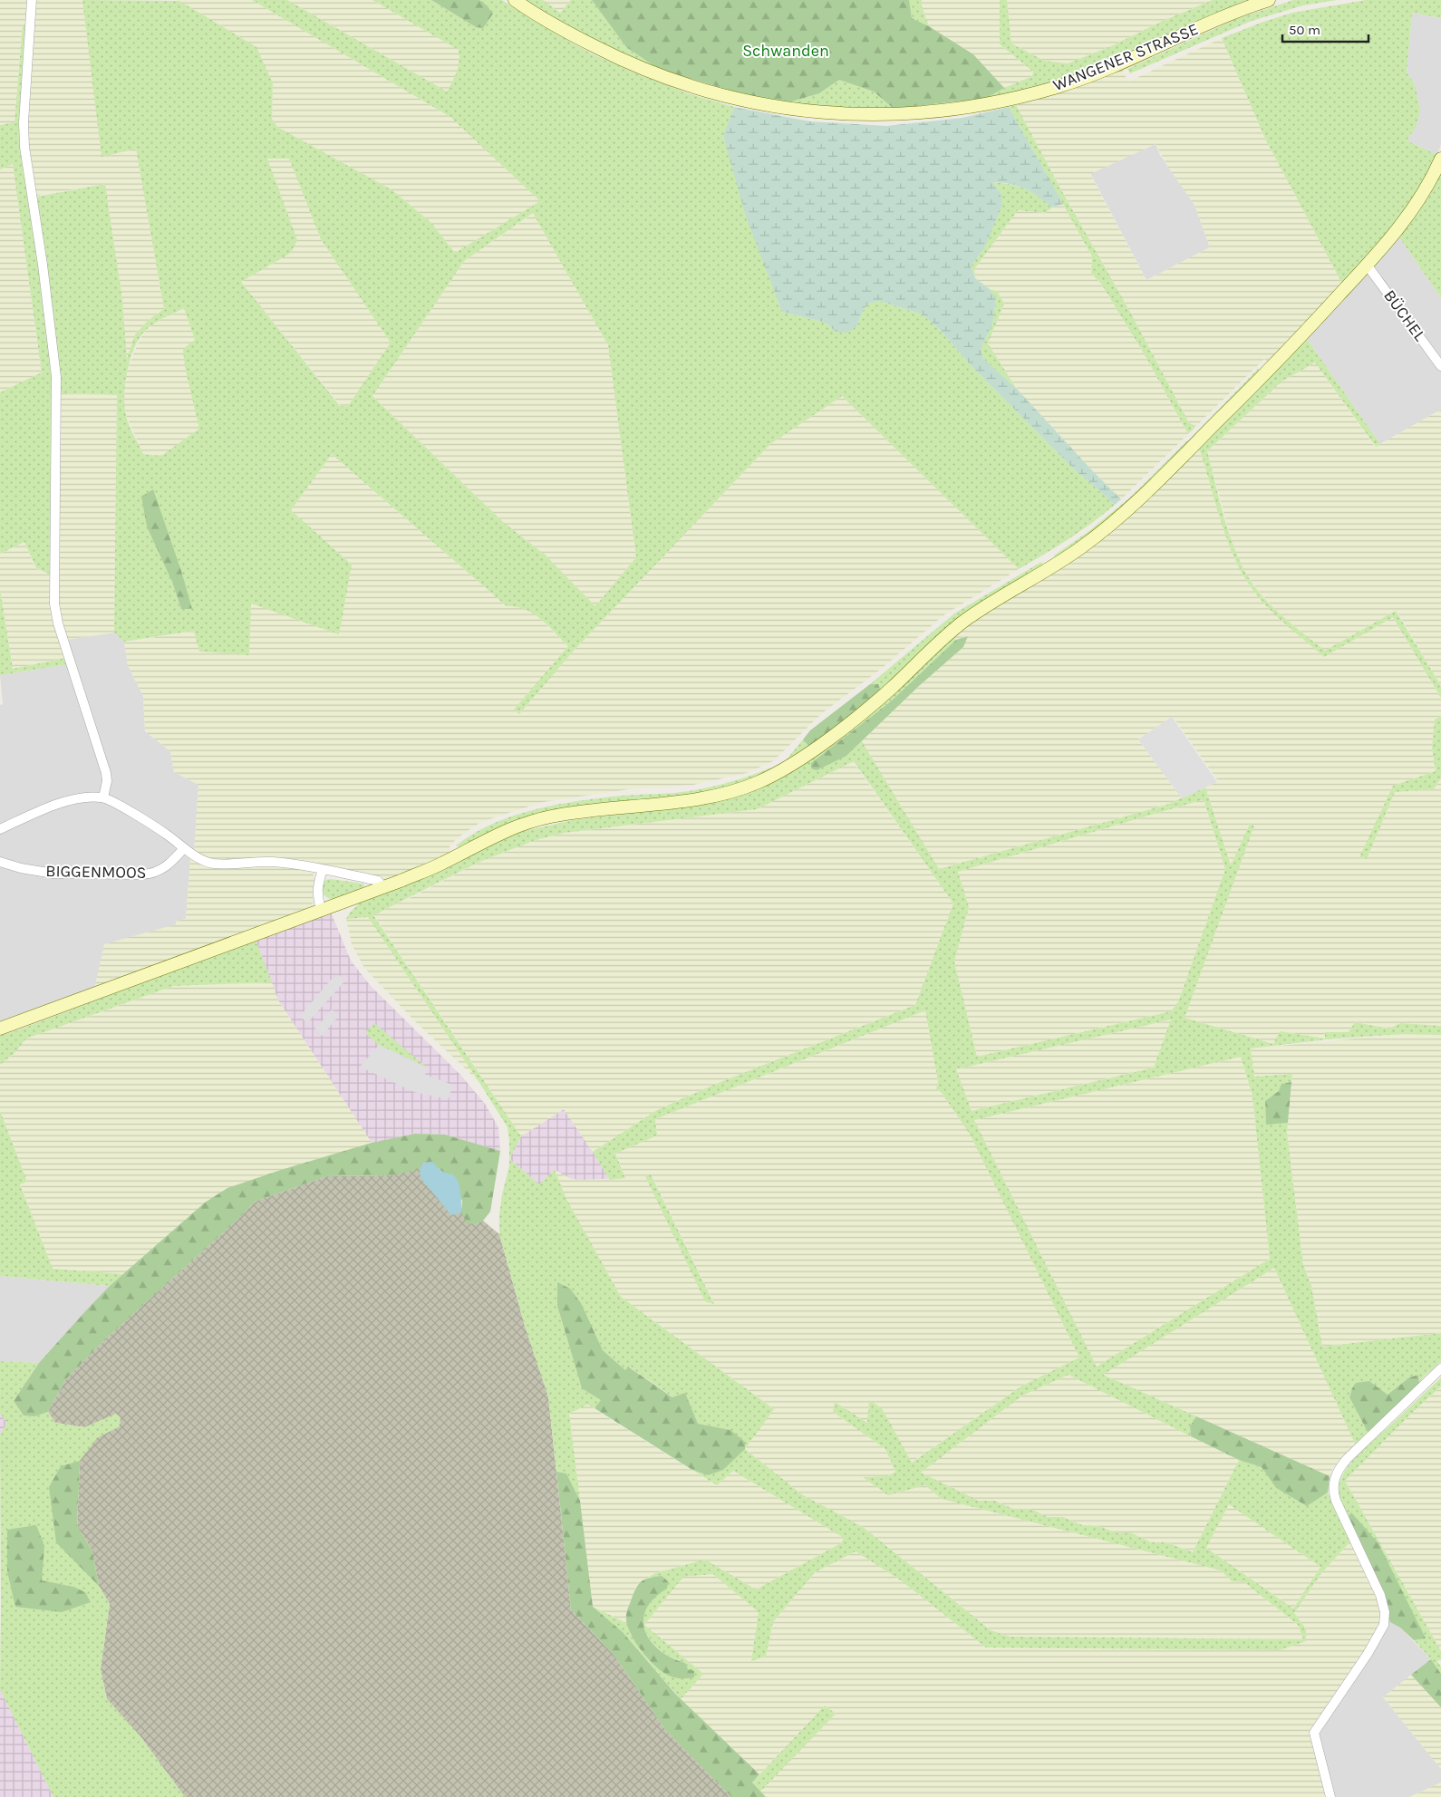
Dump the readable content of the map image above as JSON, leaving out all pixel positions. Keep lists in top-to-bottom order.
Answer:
{
  "streets": {
    "main road": ["WANGENER STRASSE"],
    "street": ["BÜCHEL", "BIGGENMOOS"]
  },
  "parks": ["Schwanden"],
  "scale_bar": "50 m"
}
